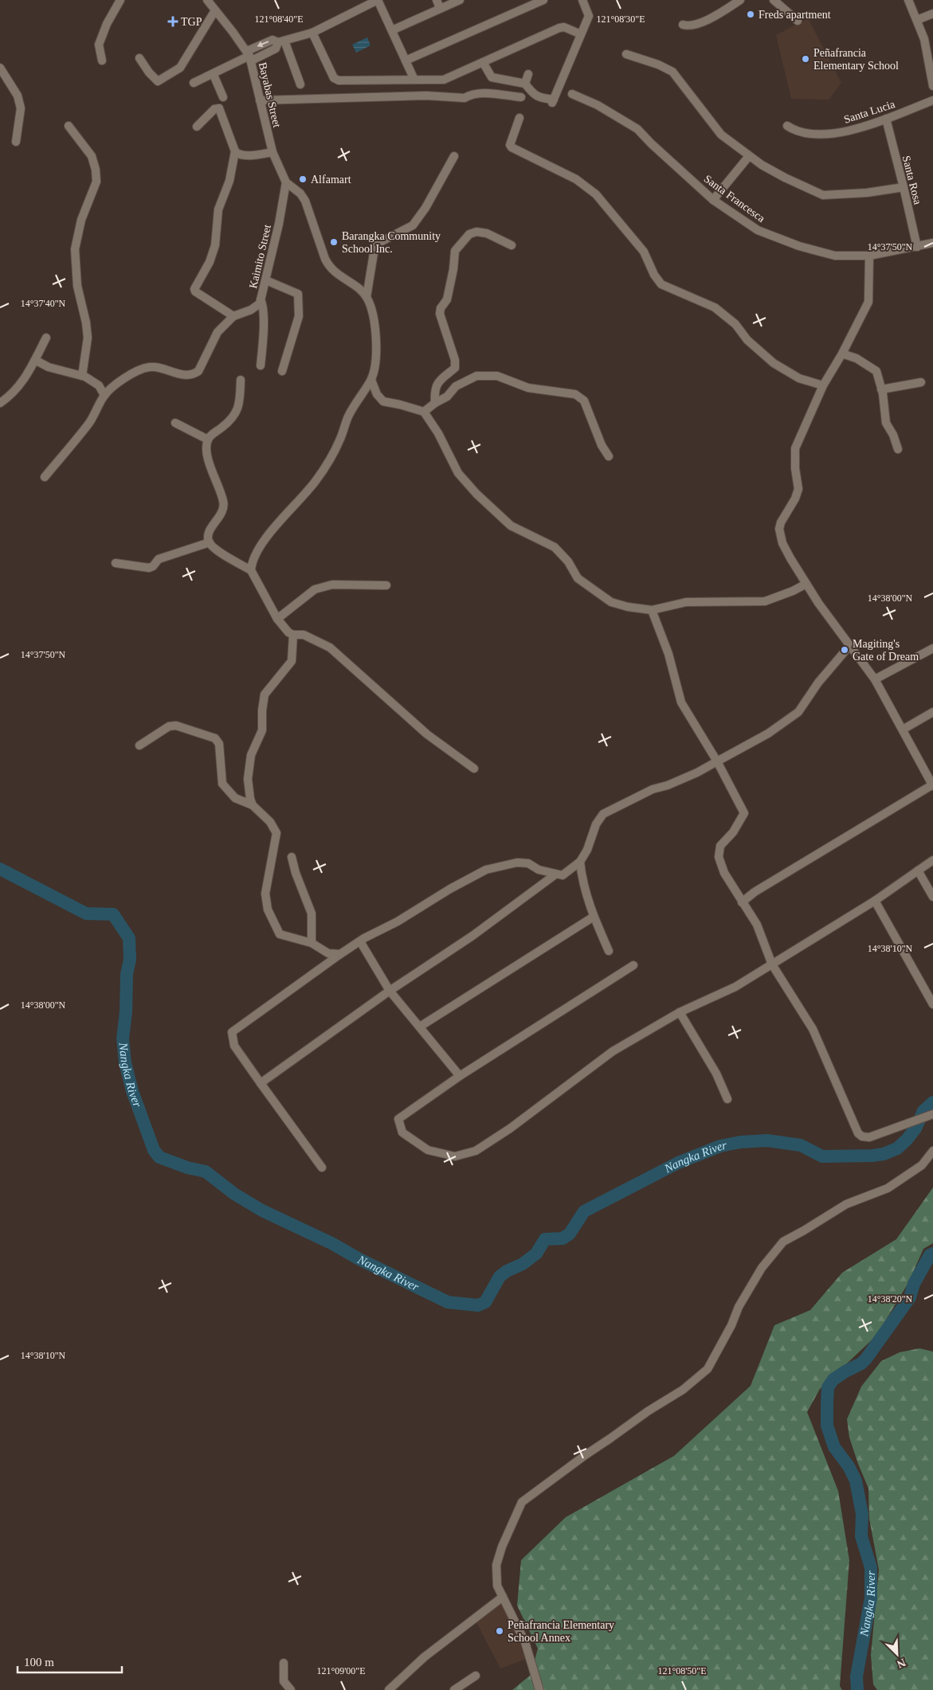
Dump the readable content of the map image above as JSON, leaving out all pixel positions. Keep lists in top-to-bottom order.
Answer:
{
  "streets": {
    "street": [
      "Bayabas Street",
      "Santa Lucia",
      "Santa Rosa",
      "Santa Francesca",
      "Kaimito Street"
    ]
  },
  "crossings": [
    ["Bayabas Street", "Kaimito Street"],
    ["Santa Lucia", "Santa Rosa"],
    ["Santa Rosa", "Santa Francesca"]
  ],
  "water": ["Nangka River"],
  "places": {
    "other": [
      "Freds apartment",
      "Peñafrancia Elementary School",
      "Alfamart",
      "Barangka Community School Inc.",
      "Magiting's Gate of Dream",
      "Peñafrancia Elementary School Annex"
    ],
    "health": ["TGP"]
  },
  "scale_bar": "100 m",
  "north": "bottom right",
  "coordinates": [
    "121°08'40\"E",
    "121°08'30\"E",
    "14°37'50\"N",
    "14°37'40\"N",
    "14°38'00\"N",
    "14°38'10\"N",
    "14°38'20\"N",
    "121°09'00\"E",
    "121°08'50\"E"
  ]
}
